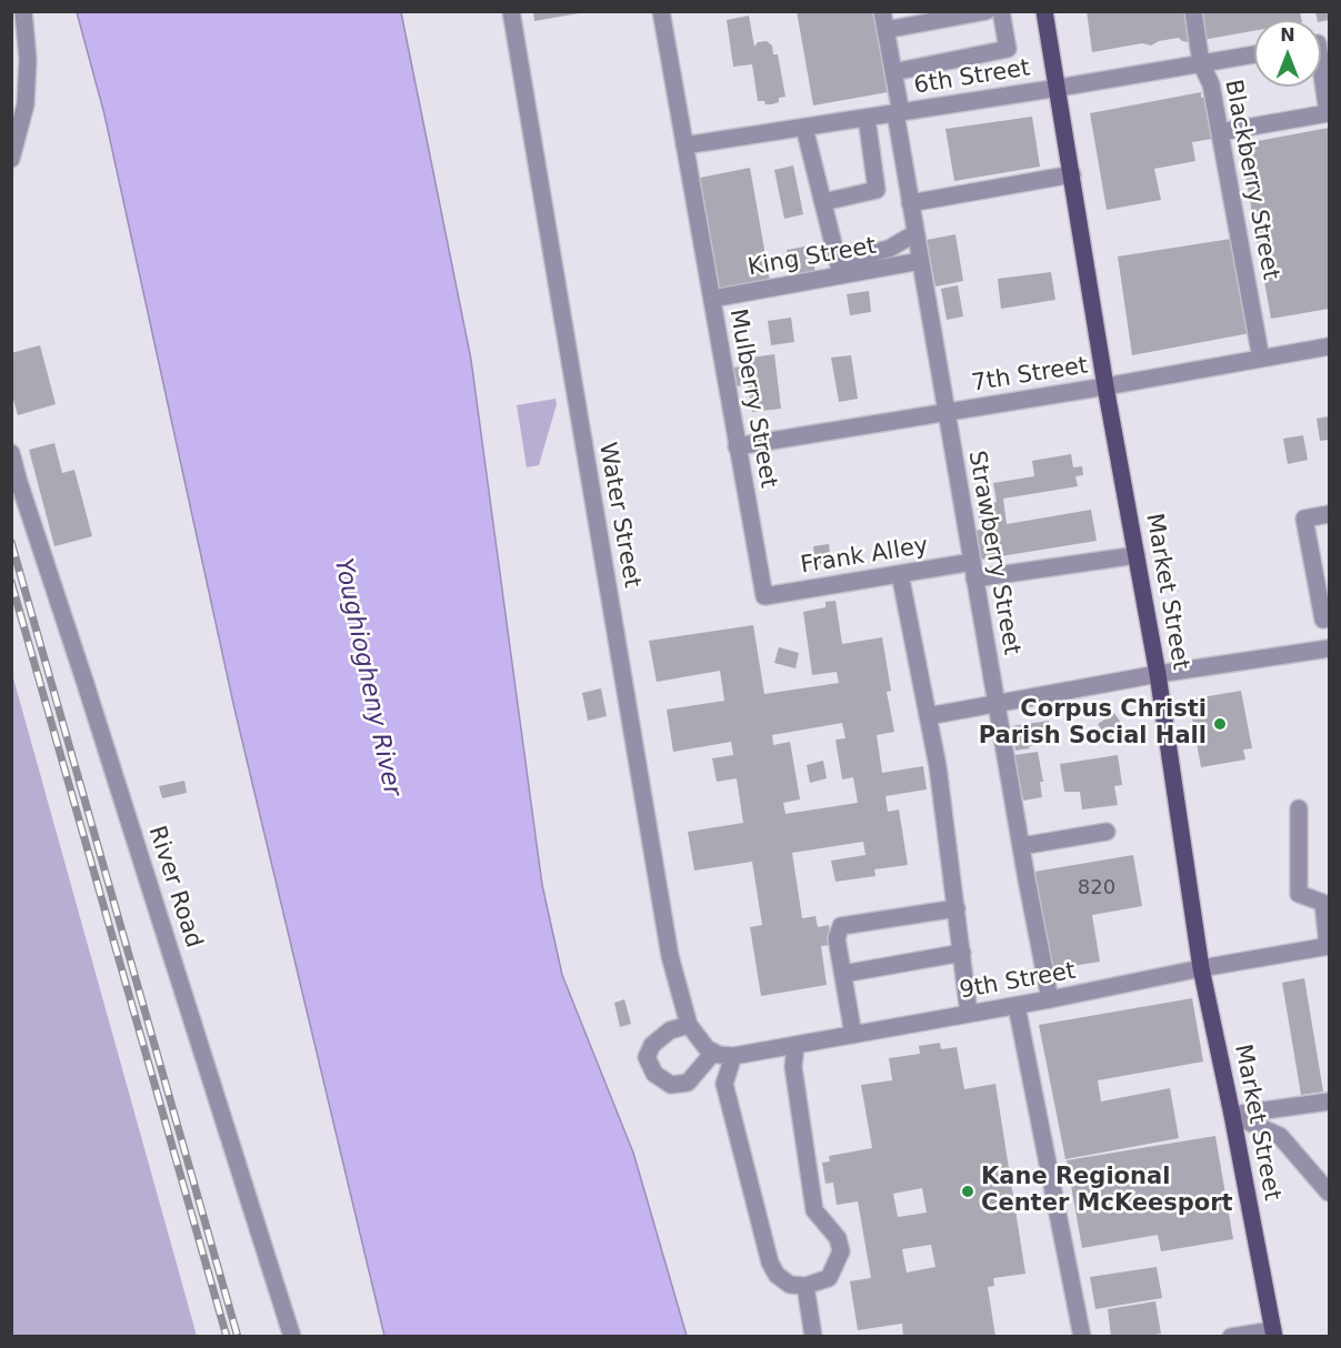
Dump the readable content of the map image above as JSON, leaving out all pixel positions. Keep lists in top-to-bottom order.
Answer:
{
  "streets": {
    "main road": ["Market Street"],
    "street": [
      "6th Street",
      "Blackberry Street",
      "King Street",
      "7th Street",
      "Mulberry Street",
      "Water Street",
      "Strawberry Street",
      "Frank Alley",
      "River Road",
      "9th Street"
    ]
  },
  "crossings": [
    ["6th Street", "Blackberry Street"],
    ["6th Street", "Mulberry Street"],
    ["6th Street", "Strawberry Street"],
    ["6th Street", "Market Street"],
    ["Blackberry Street", "7th Street"],
    ["King Street", "Mulberry Street"],
    ["King Street", "Strawberry Street"],
    ["7th Street", "Mulberry Street"],
    ["7th Street", "Strawberry Street"],
    ["7th Street", "Market Street"],
    ["Mulberry Street", "Frank Alley"],
    ["Water Street", "9th Street"],
    ["Strawberry Street", "Frank Alley"],
    ["Strawberry Street", "9th Street"],
    ["Frank Alley", "Market Street"],
    ["Market Street", "9th Street"]
  ],
  "water": ["Youghiogheny River"],
  "places": ["Corpus Christi Parish Social Hall", "Kane Regional Center McKeesport"],
  "house_numbers": ["820"],
  "north": "top"
}
